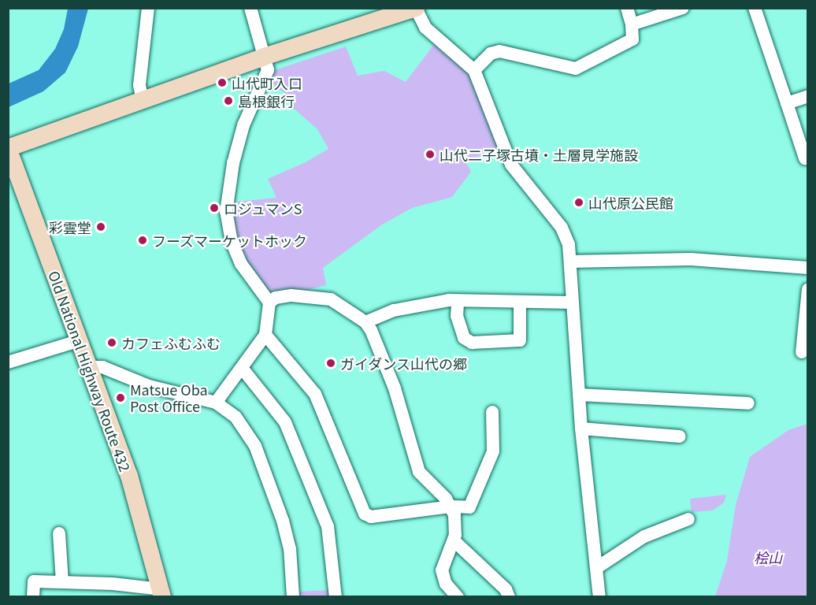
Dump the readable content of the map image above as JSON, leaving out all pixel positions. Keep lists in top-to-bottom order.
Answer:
{
  "streets": {
    "street": ["Old National Highway Route 432"]
  },
  "parks": ["桧山"],
  "places": [
    "山代町入口",
    "島根銀行",
    "山代二子塚古墳・土層見学施設",
    "山代原公民館",
    "ロジュマンS",
    "彩雲堂",
    "フーズマーケットホック",
    "カフェふむふむ",
    "ガイダンス山代の郷",
    "Matsue Oba Post Office"
  ]
}
